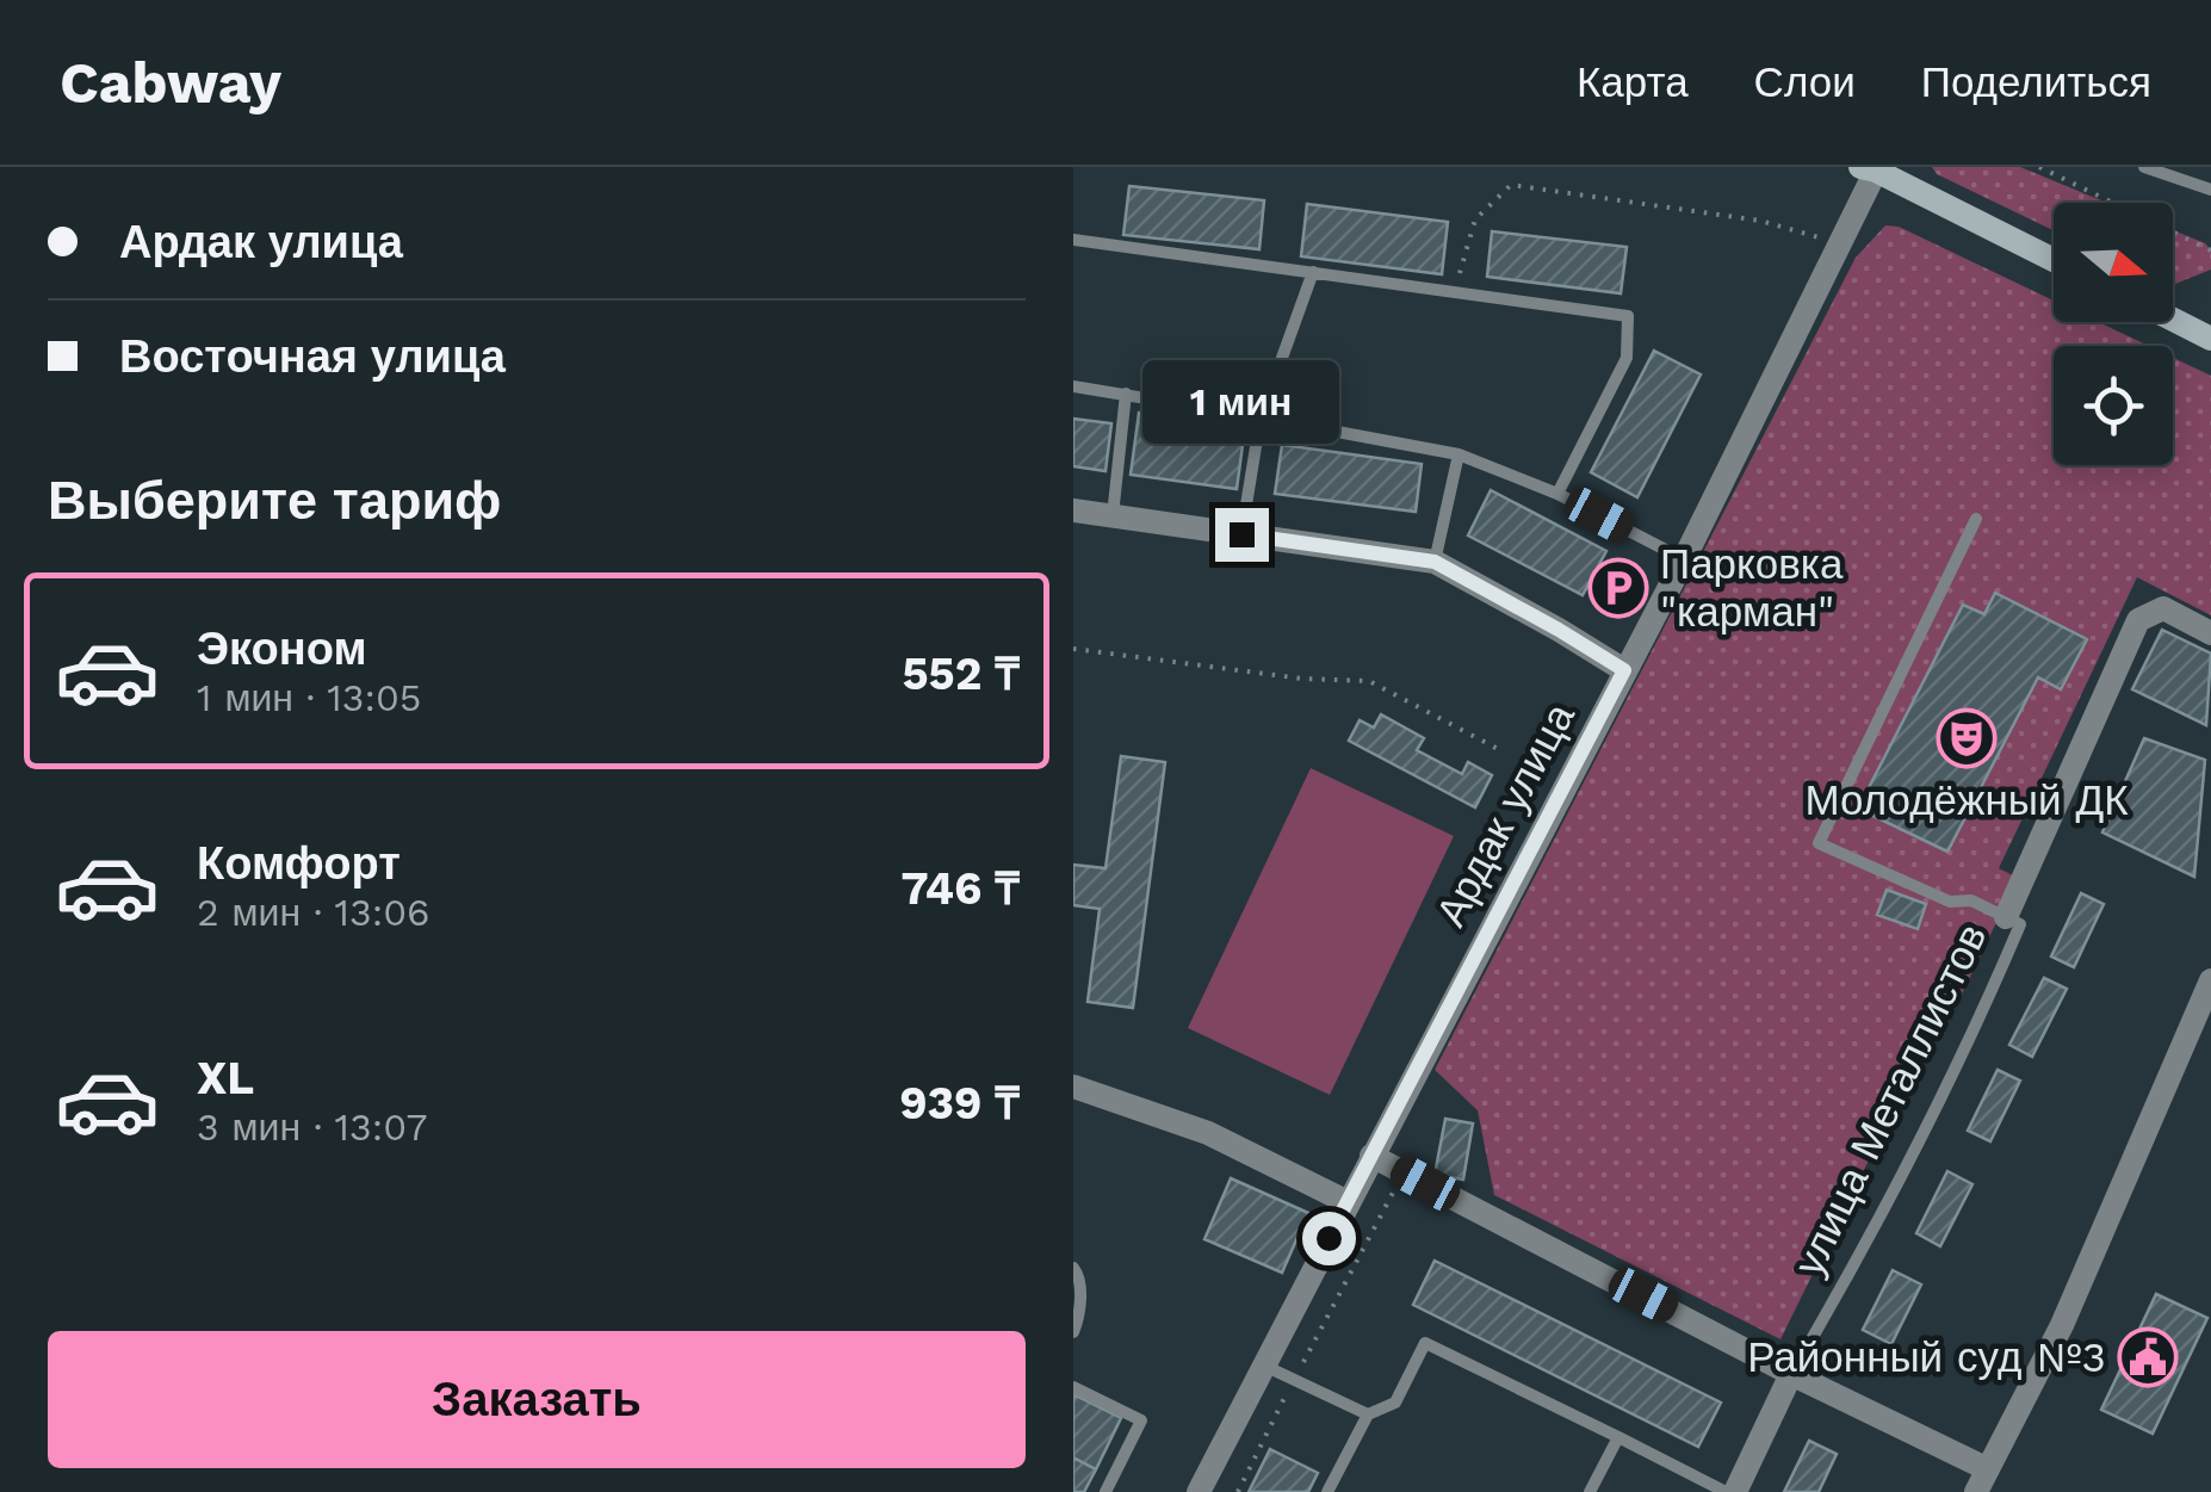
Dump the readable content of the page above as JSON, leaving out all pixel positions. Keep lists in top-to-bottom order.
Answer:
{
  "streets": {
    "street": ["Ардак улица", "улица Металлистов"]
  },
  "places": {
    "parking": ["Парковка \"карман\""],
    "theatre": ["Молодёжный ДК"],
    "public building": ["Районный суд №3"]
  },
  "north": "right",
  "page": {
    "header": "Cabway",
    "nav": ["Карта", "Слои", "Поделиться"],
    "banner": ["Ардак улица", "Восточная улица"],
    "bubble": "1 мин",
    "heading": "Выберите тариф",
    "list": [
      {
        "name": "Эконом",
        "note": "1 мин · 13:05",
        "value": "552 ₸"
      },
      {
        "name": "Комфорт",
        "note": "2 мин · 13:06",
        "value": "746 ₸"
      },
      {
        "name": "XL",
        "note": "3 мин · 13:07",
        "value": "939 ₸"
      }
    ],
    "buttons": "Заказать"
  }
}
